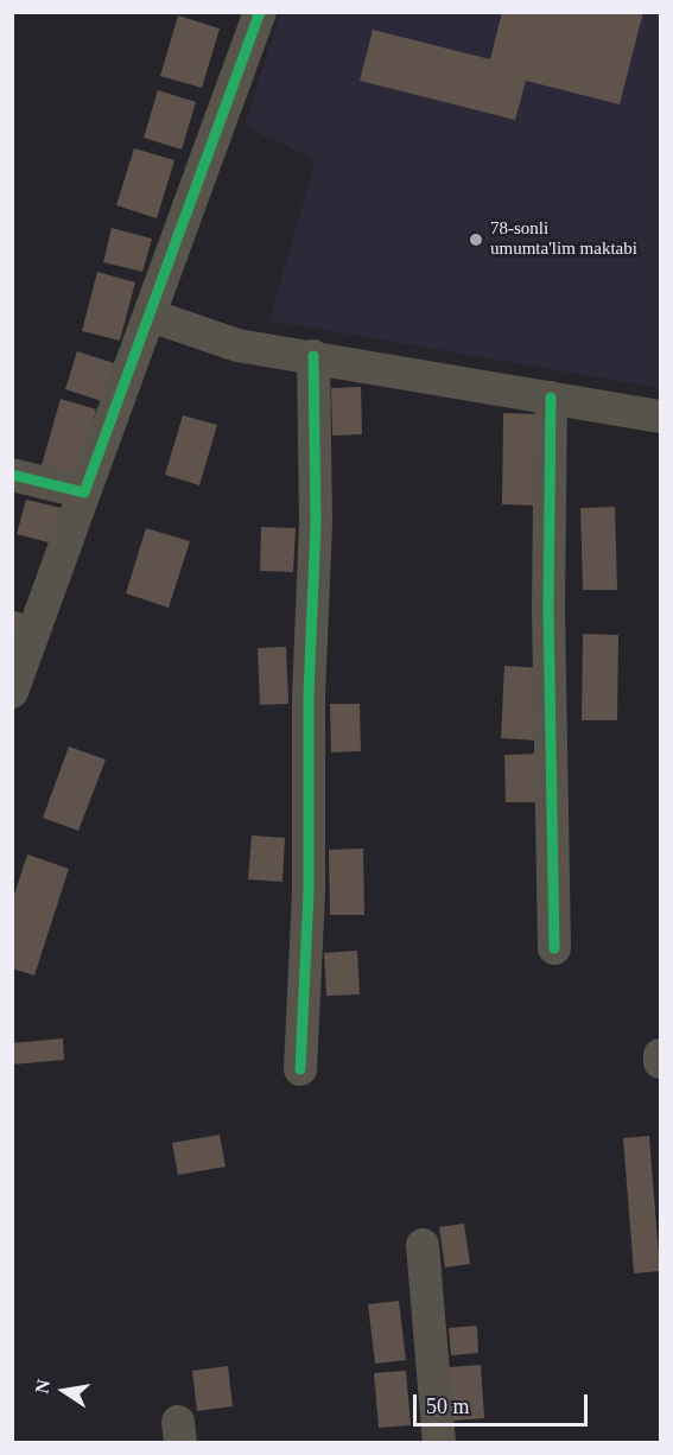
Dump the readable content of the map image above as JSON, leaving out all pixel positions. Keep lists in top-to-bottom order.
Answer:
{
  "places": ["78-sonli umumta'lim maktabi"],
  "scale_bar": "50 m",
  "north": "left"
}
